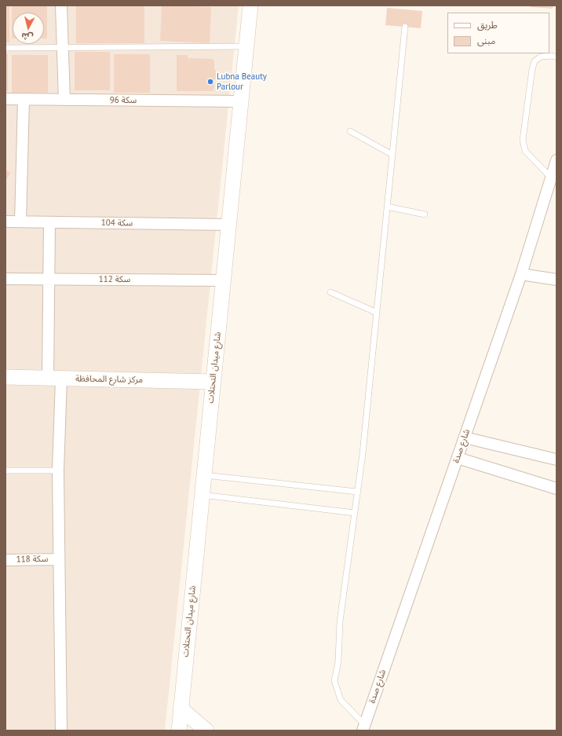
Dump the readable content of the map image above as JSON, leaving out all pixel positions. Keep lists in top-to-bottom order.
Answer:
{
  "streets": {
    "street": [
      "سكة 96",
      "سكة 104",
      "سكة 112",
      "شارع ميدان التحتلات",
      "مركز شارع المحافظة",
      "شارع صدة",
      "سكة 118"
    ]
  },
  "crossings": [
    ["سكة 96", "شارع ميدان التحتلات"],
    ["سكة 104", "شارع ميدان التحتلات"],
    ["سكة 112", "شارع ميدان التحتلات"],
    ["شارع ميدان التحتلات", "مركز شارع المحافظة"]
  ],
  "places": ["Lubna Beauty Parlour"],
  "legend": ["طريق", "مبنى"],
  "north": "bottom"
}
